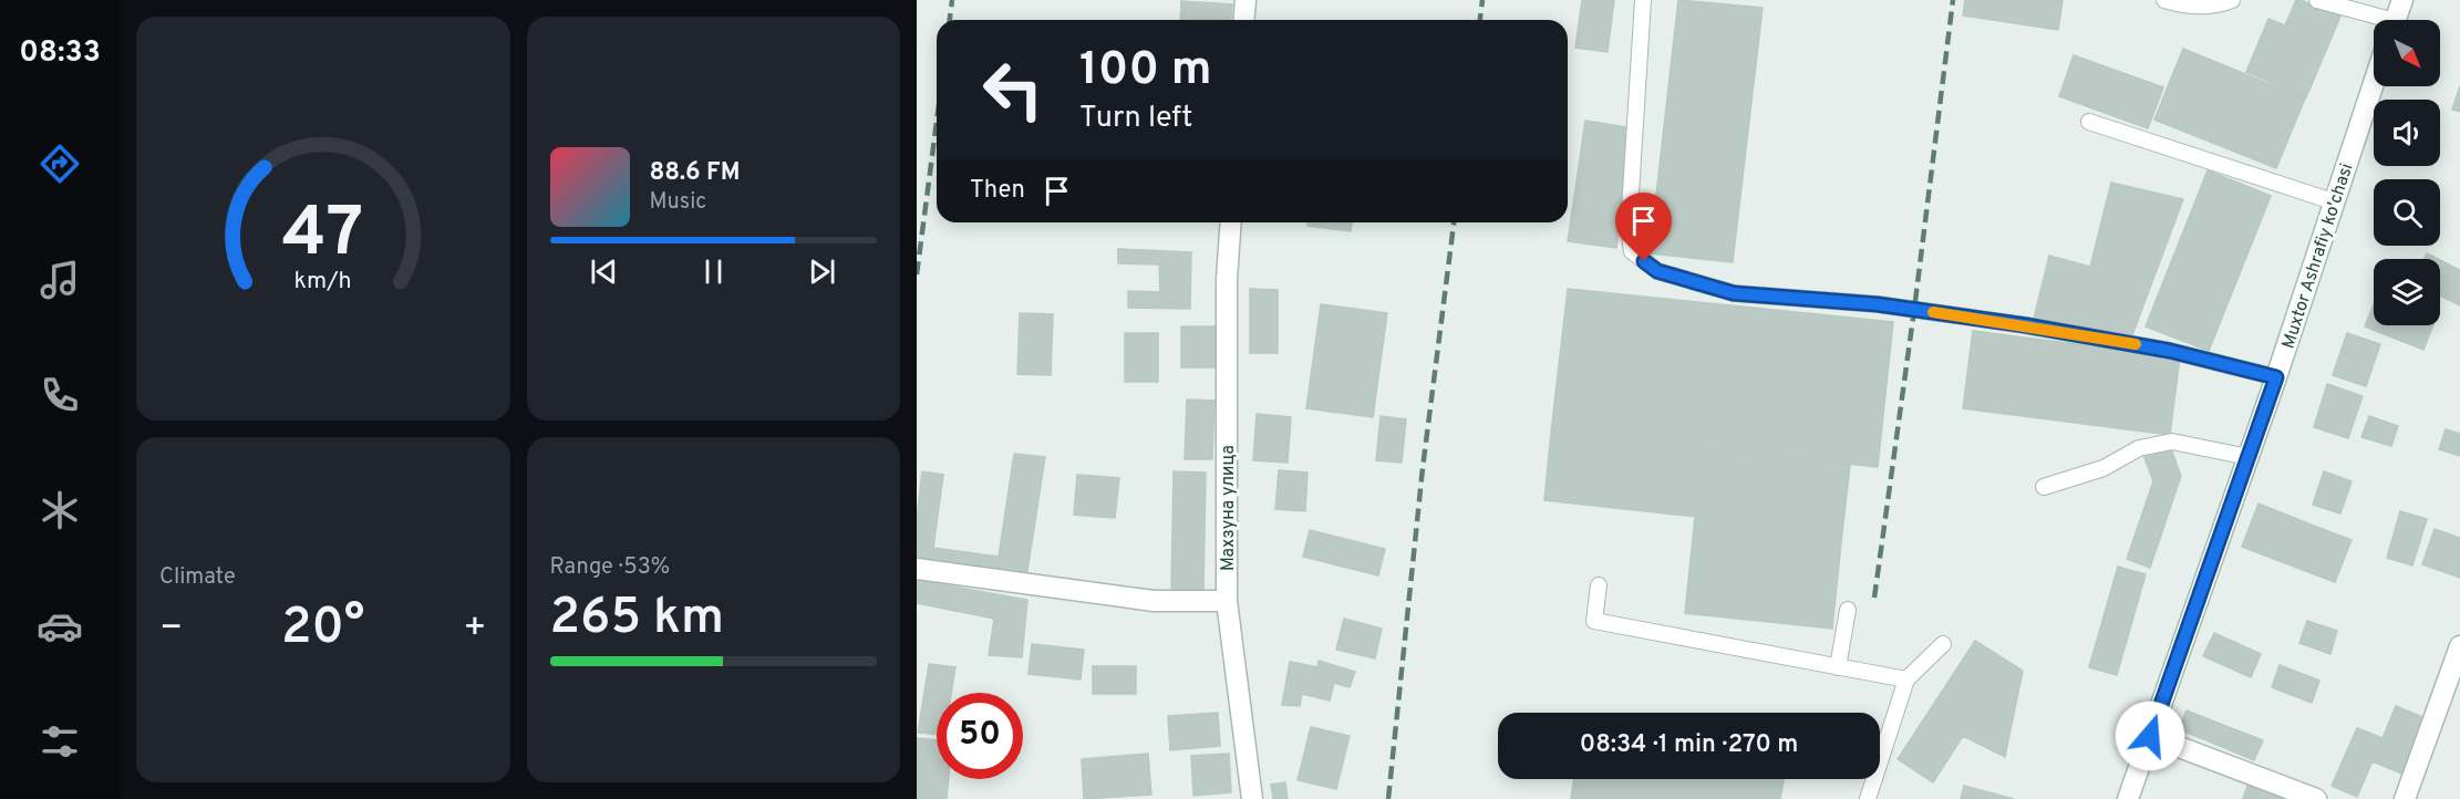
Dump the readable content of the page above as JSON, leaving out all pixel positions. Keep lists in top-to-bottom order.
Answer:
{
  "streets": {
    "street": ["Muxtor Ashrafiy ko'chasi", "Махзуна улица"]
  },
  "north": "bottom right",
  "page": {
    "tabs": "08:33",
    "turn": ["100 m", "Turn left"],
    "song": ["88.6 FM", "Music"],
    "then": "Then",
    "tile": [
      "Climate",
      ["Range · 53%", "265 km"]
    ],
    "heat": ["−", "20°", "+"],
    "limit": "50",
    "trip": "08:34 · 1 min · 270 m",
    "gauge": ["47", "km/h"]
  }
}
